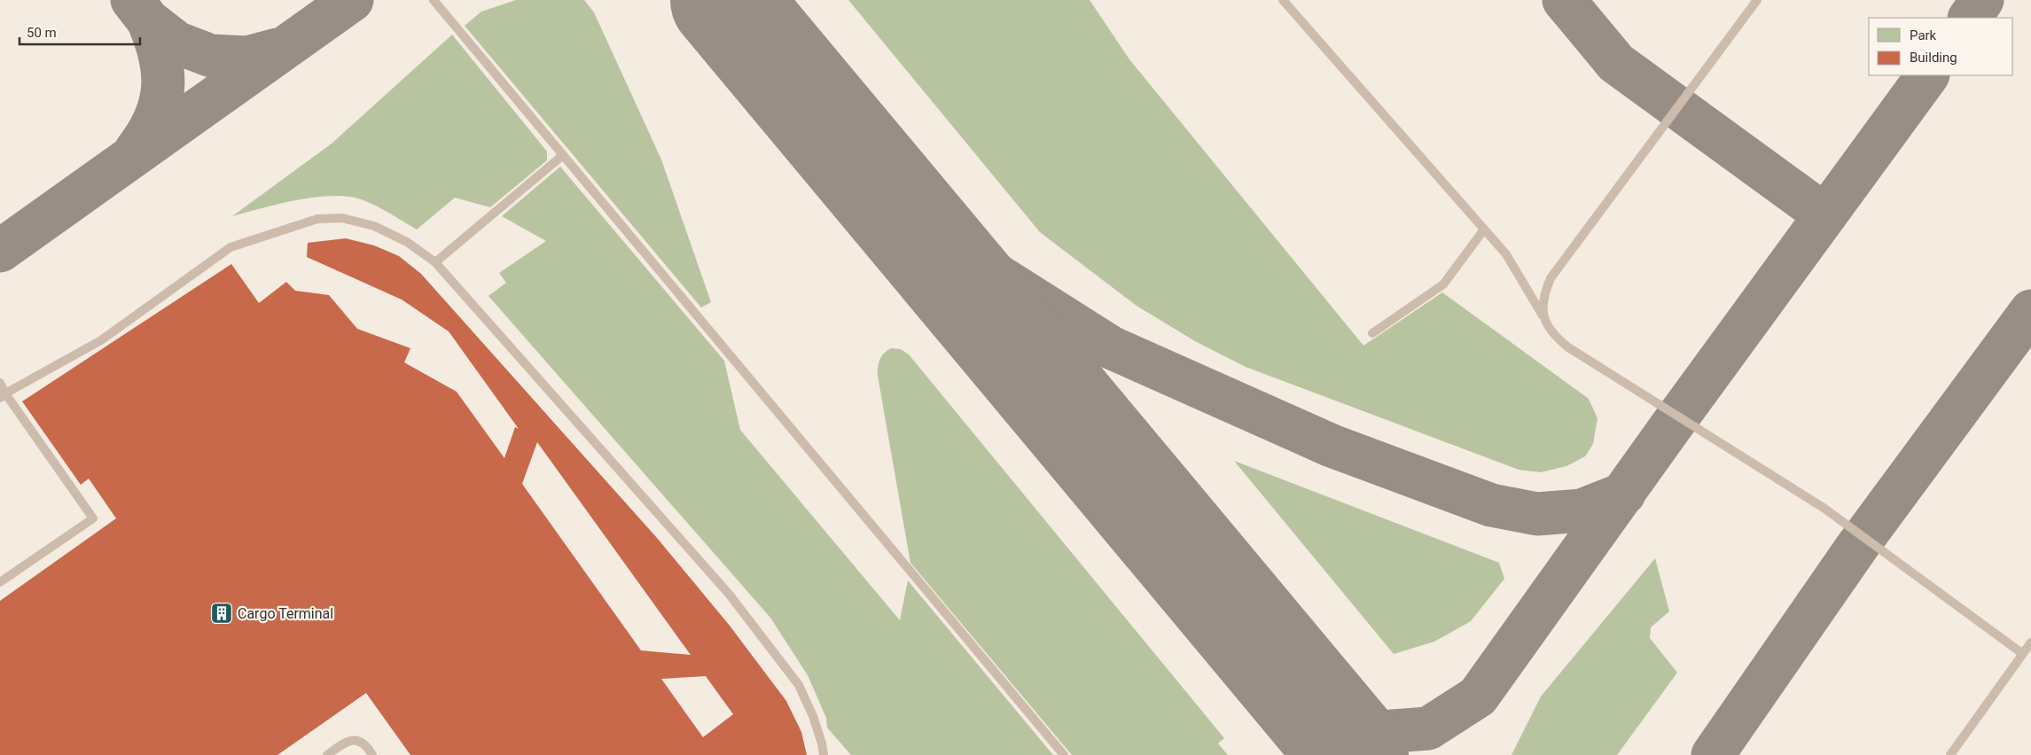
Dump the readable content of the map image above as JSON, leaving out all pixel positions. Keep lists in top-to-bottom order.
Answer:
{
  "places": {
    "building": ["Cargo Terminal"]
  },
  "legend": ["Park", "Building"],
  "scale_bar": "50 m"
}
